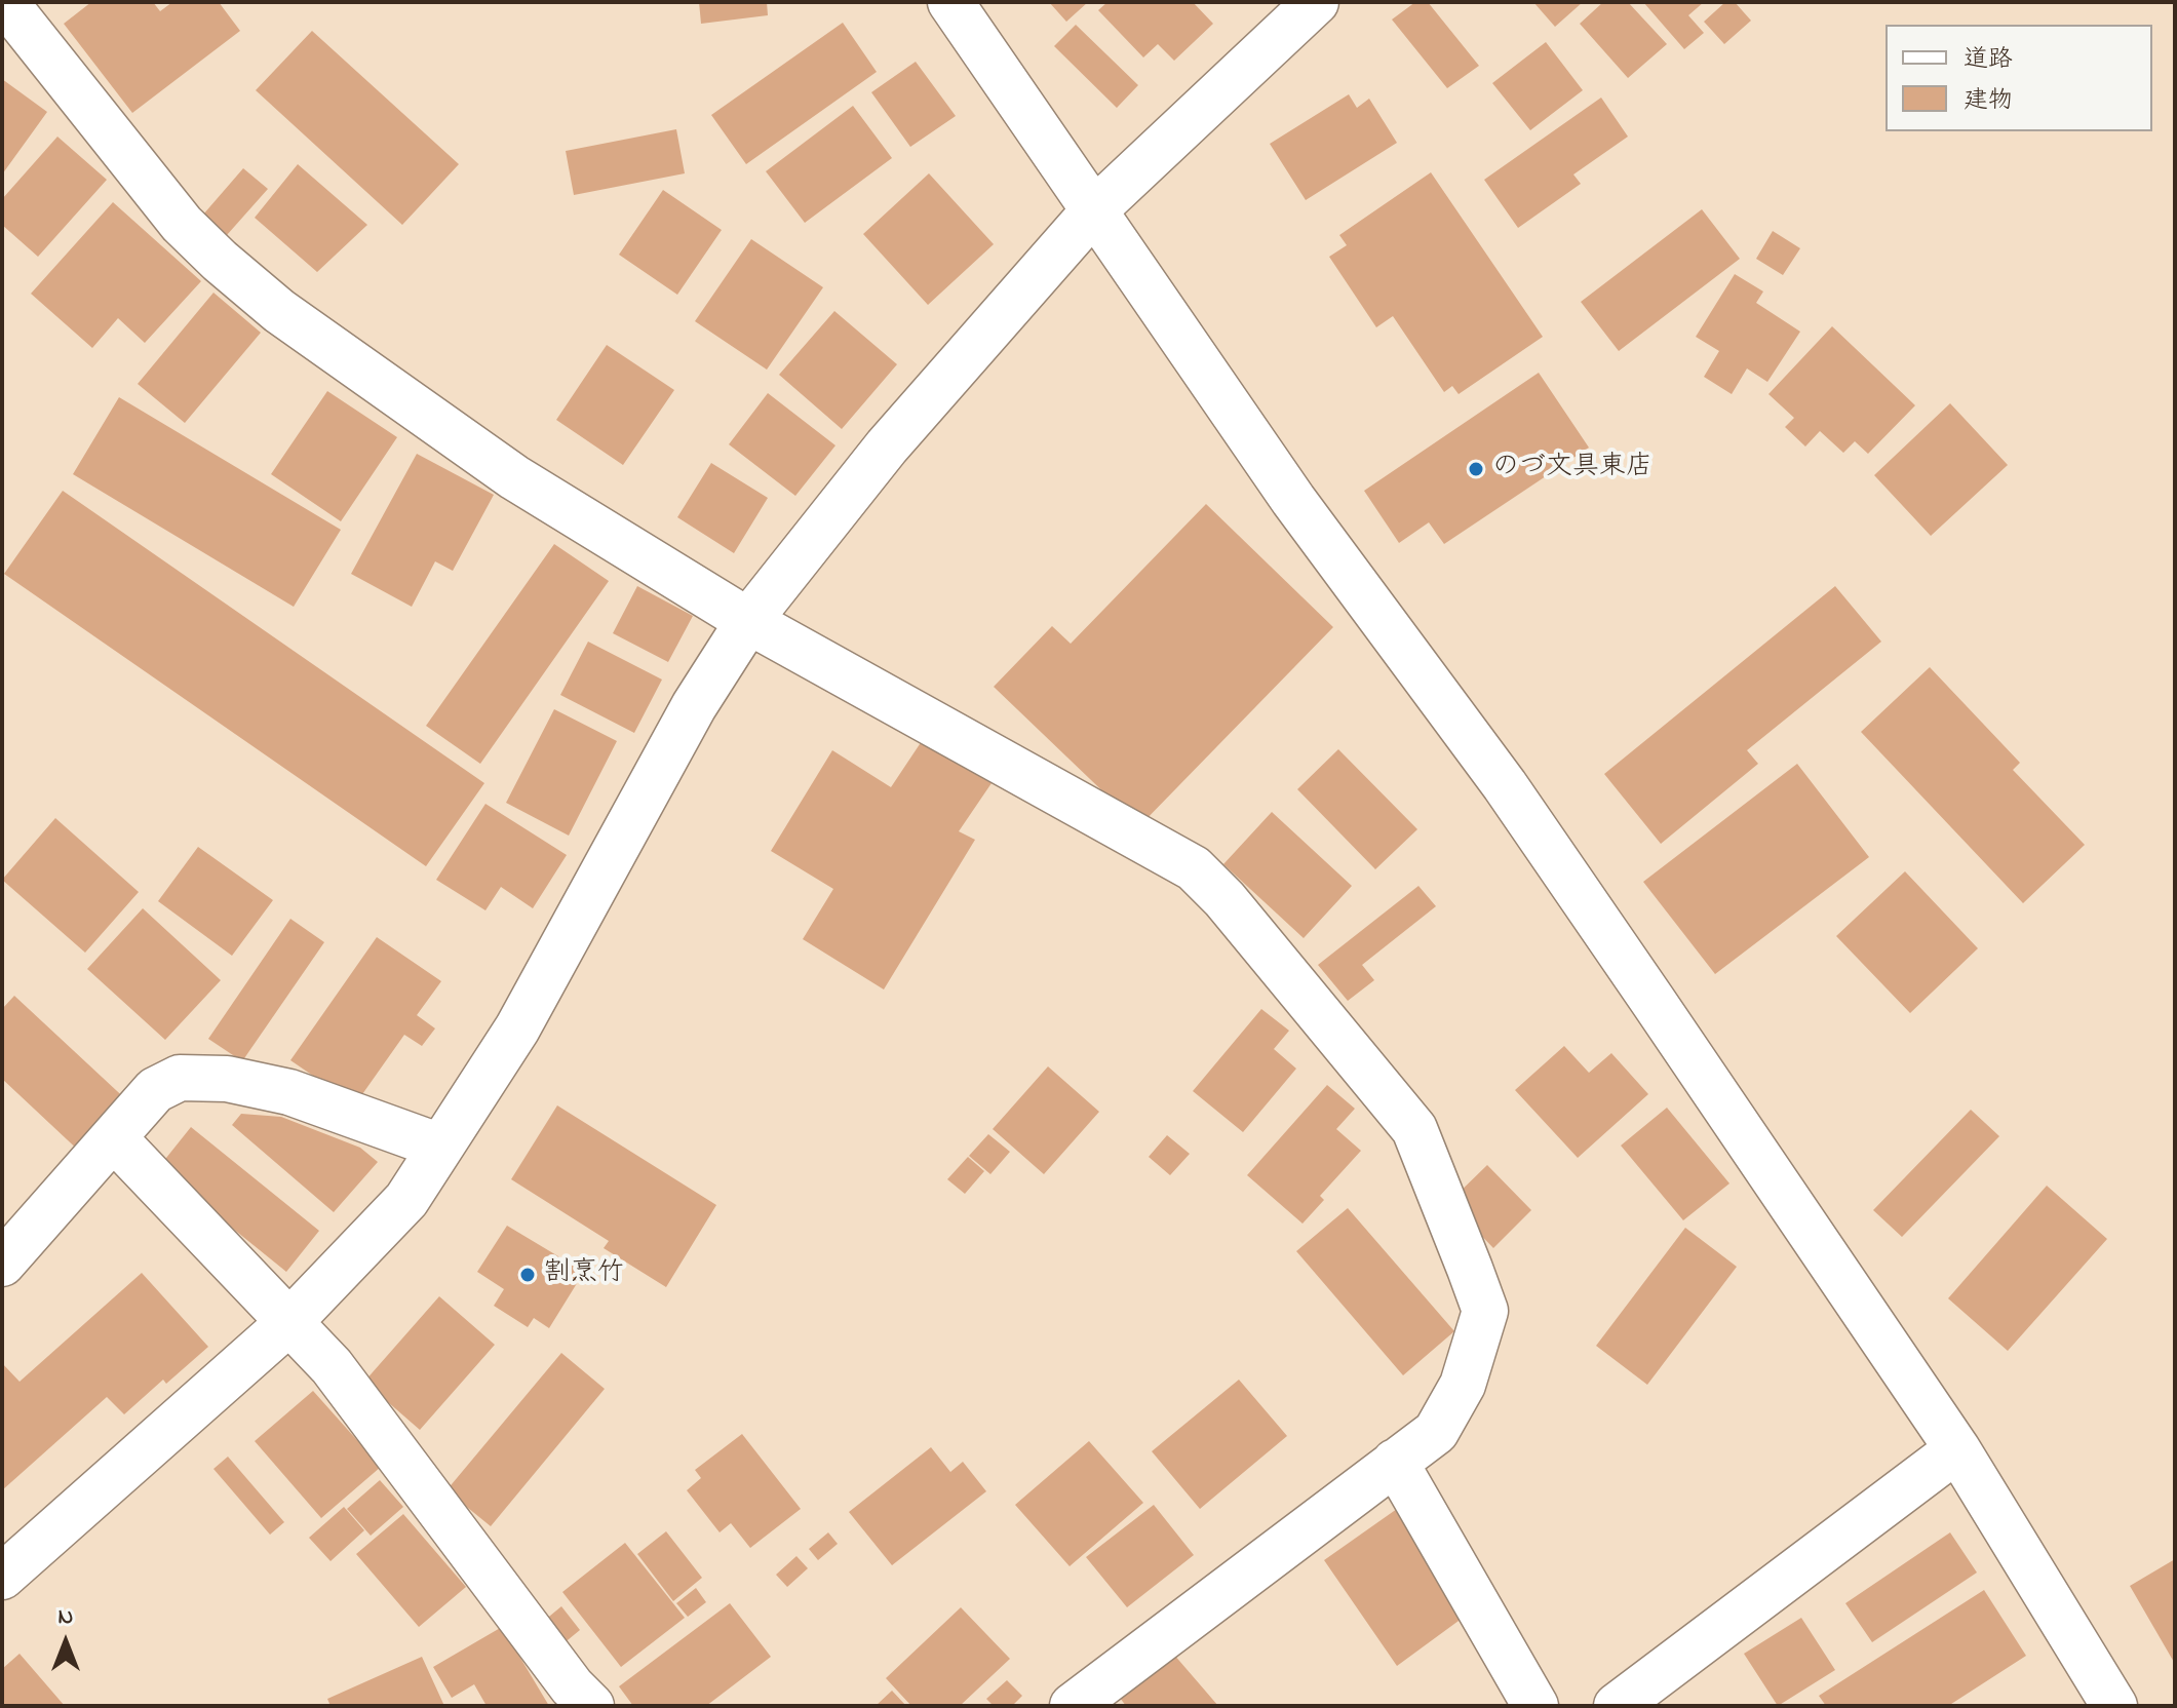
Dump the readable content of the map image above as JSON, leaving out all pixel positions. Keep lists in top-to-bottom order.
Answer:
{
  "places": ["のづ文具東店", "割烹竹"],
  "legend": ["道路", "建物"],
  "north": "top"
}
